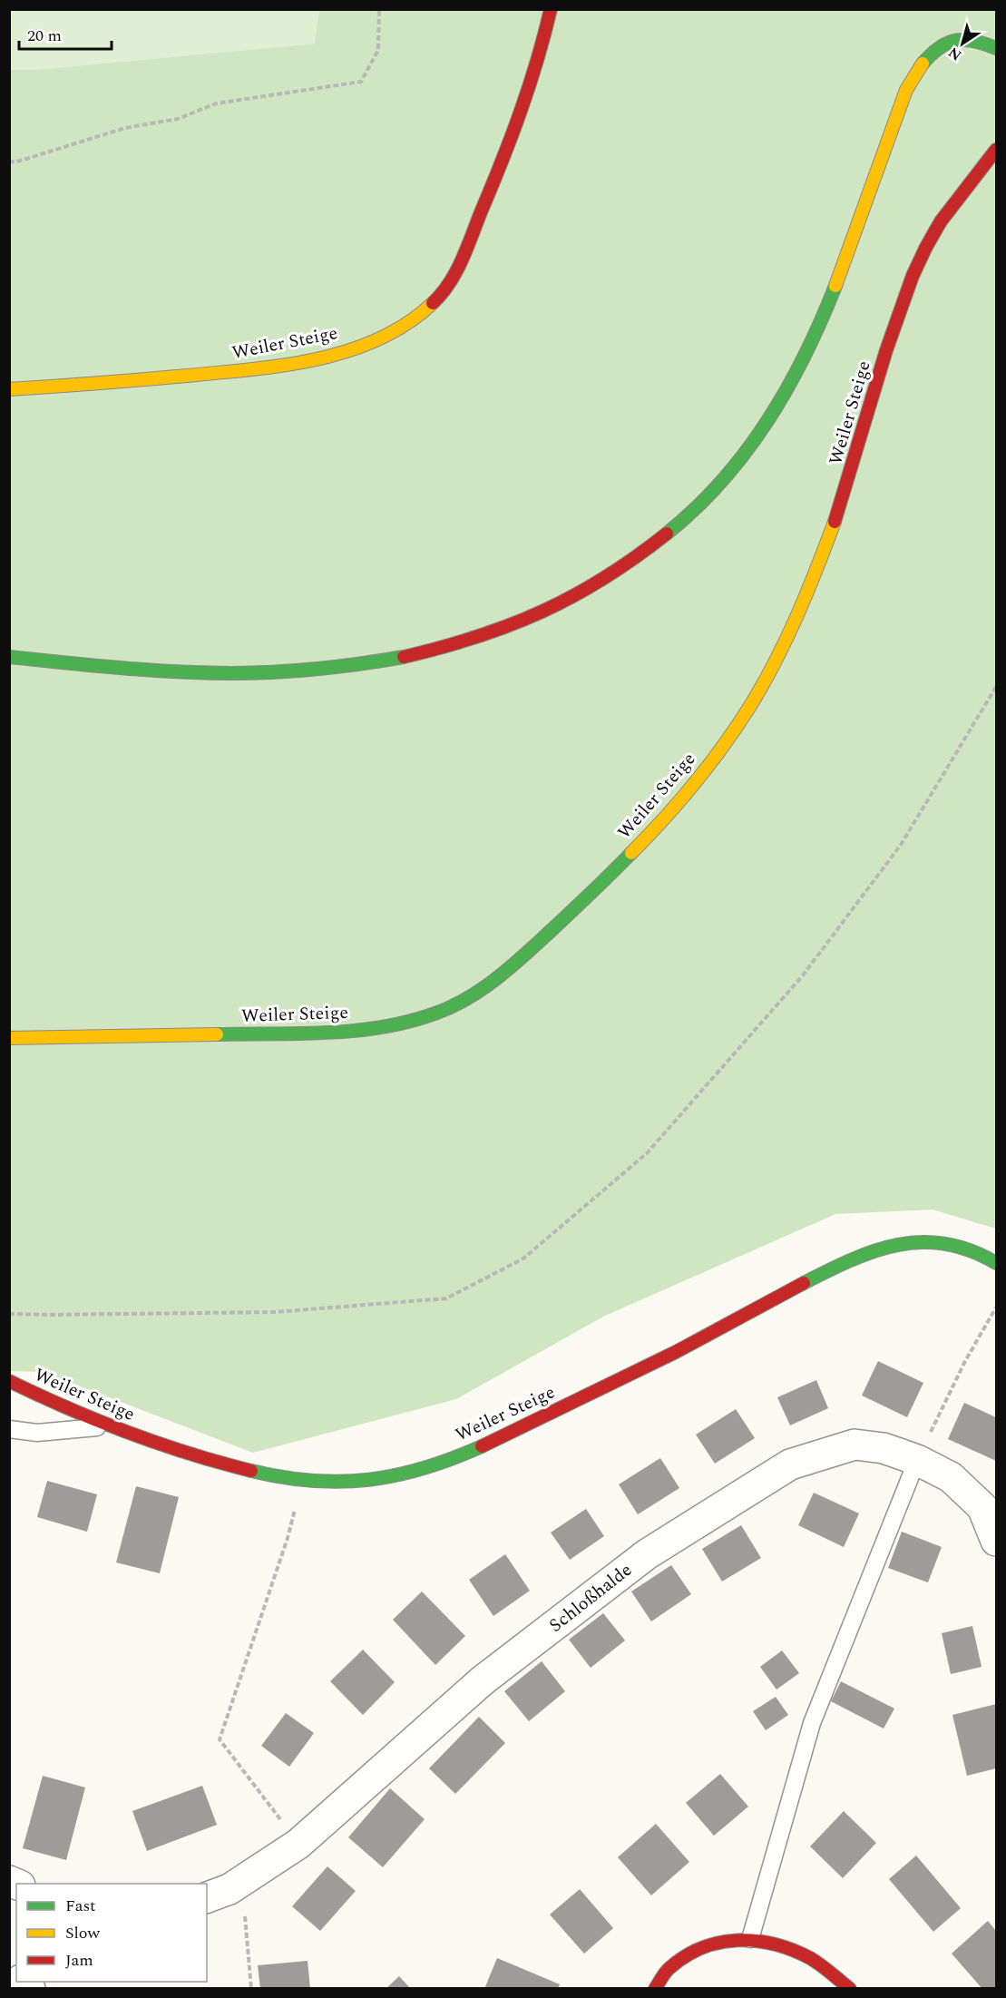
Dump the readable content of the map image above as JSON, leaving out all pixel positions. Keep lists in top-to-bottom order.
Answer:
{
  "streets": {
    "street": ["Weiler Steige", "Schloßhalde"]
  },
  "legend": ["Fast", "Slow", "Jam"],
  "scale_bar": "20 m",
  "north": "bottom left"
}
